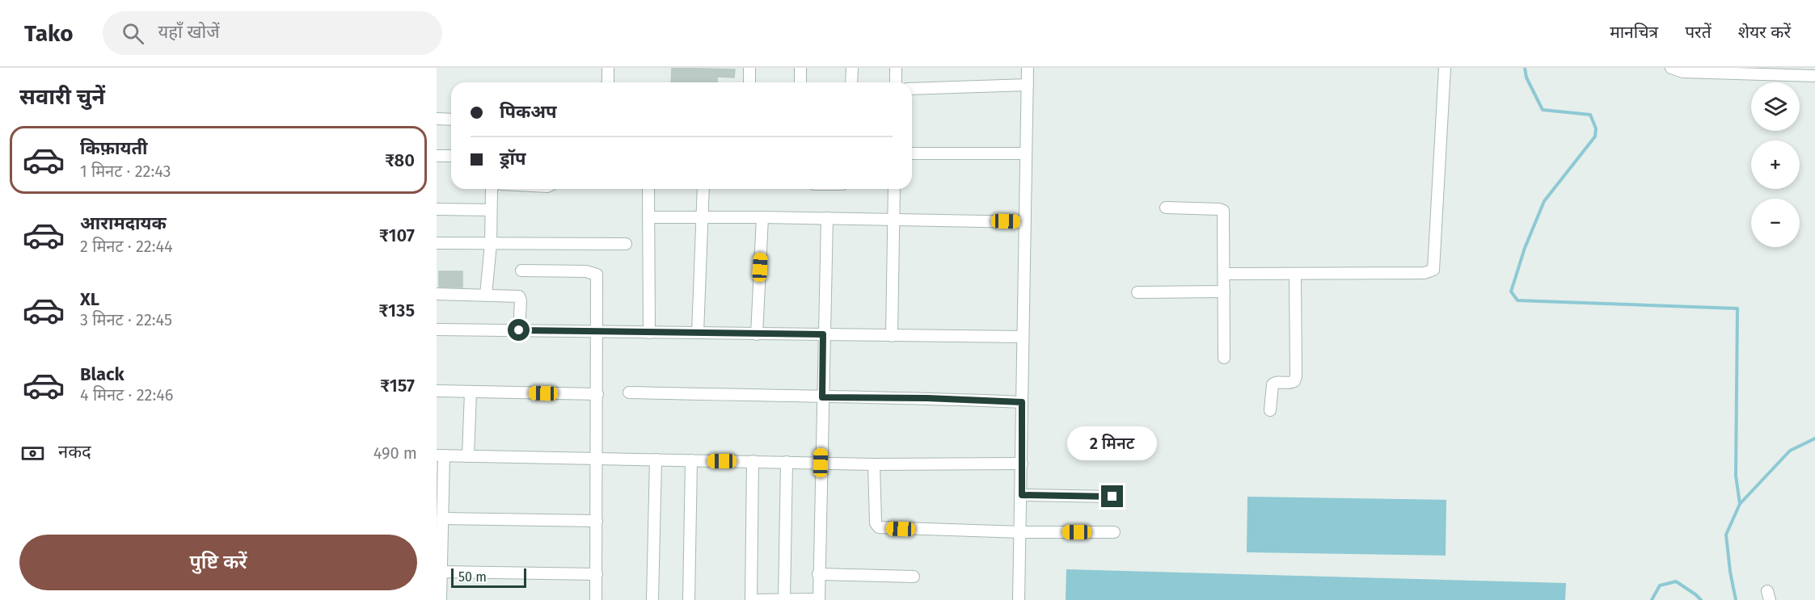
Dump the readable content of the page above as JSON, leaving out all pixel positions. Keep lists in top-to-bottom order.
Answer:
{
  "scale_bar": "50 m",
  "page": {
    "header": "Tako",
    "search": "यहाँ खोजें",
    "nav": ["मानचित्र", "परतें", "शेयर करें"],
    "heading": "सवारी चुनें",
    "map_buttons": ["+", "−"],
    "banner": ["पिकअप", "ड्रॉप"],
    "list": [
      {
        "name": "किफ़ायती",
        "note": "1 मिनट · 22:43",
        "value": "₹80"
      },
      {
        "name": "आरामदायक",
        "note": "2 मिनट · 22:44",
        "value": "₹107"
      },
      {
        "name": "XL",
        "note": "3 मिनट · 22:45",
        "value": "₹135"
      },
      {
        "name": "Black",
        "note": "4 मिनट · 22:46",
        "value": "₹157"
      }
    ],
    "pay": ["नकद", "490 m"],
    "bubble": "2 मिनट",
    "buttons": "पुष्टि करें",
    "scale": "50 m"
  }
}
